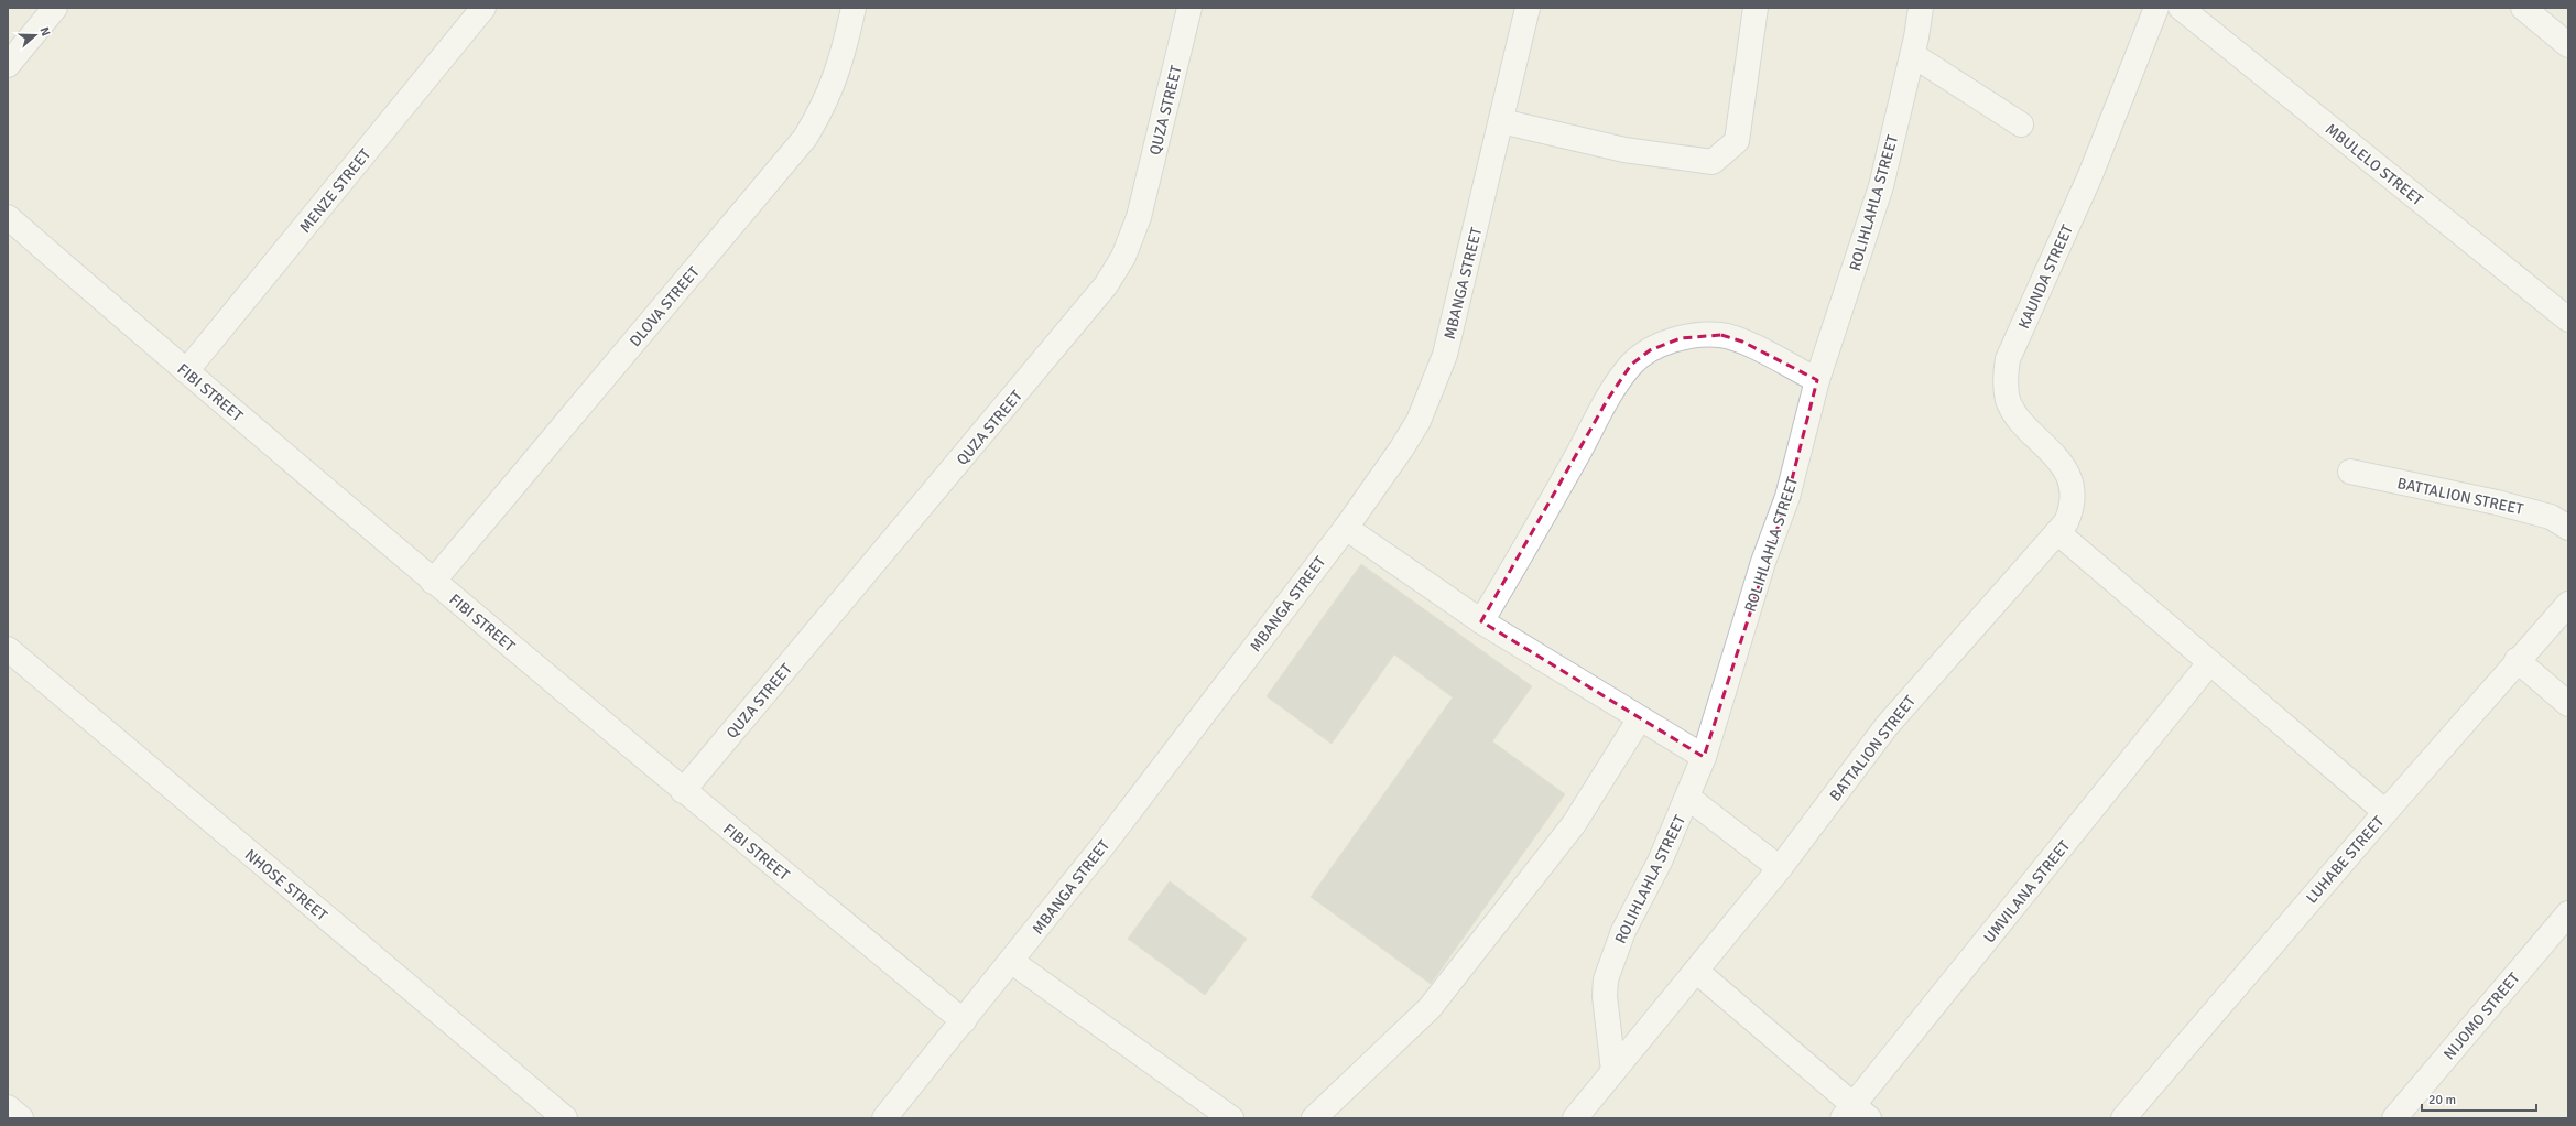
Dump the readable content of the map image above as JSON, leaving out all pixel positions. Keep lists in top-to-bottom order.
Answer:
{
  "streets": {
    "street": [
      "QUZA STREET",
      "MBULELO STREET",
      "MENZE STREET",
      "ROLIHLAHLA STREET",
      "KAUNDA STREET",
      "MBANGA STREET",
      "DLOVA STREET",
      "FIBI STREET",
      "BATTALION STREET",
      "LUHABE STREET",
      "NHOSE STREET",
      "UMVILANA STREET",
      "NIJOMO STREET"
    ]
  },
  "crossings": [
    ["QUZA STREET", "FIBI STREET"],
    ["MENZE STREET", "FIBI STREET"],
    ["KAUNDA STREET", "BATTALION STREET"],
    ["MBANGA STREET", "FIBI STREET"],
    ["DLOVA STREET", "FIBI STREET"]
  ],
  "scale_bar": "20 m",
  "north": "right"
}
